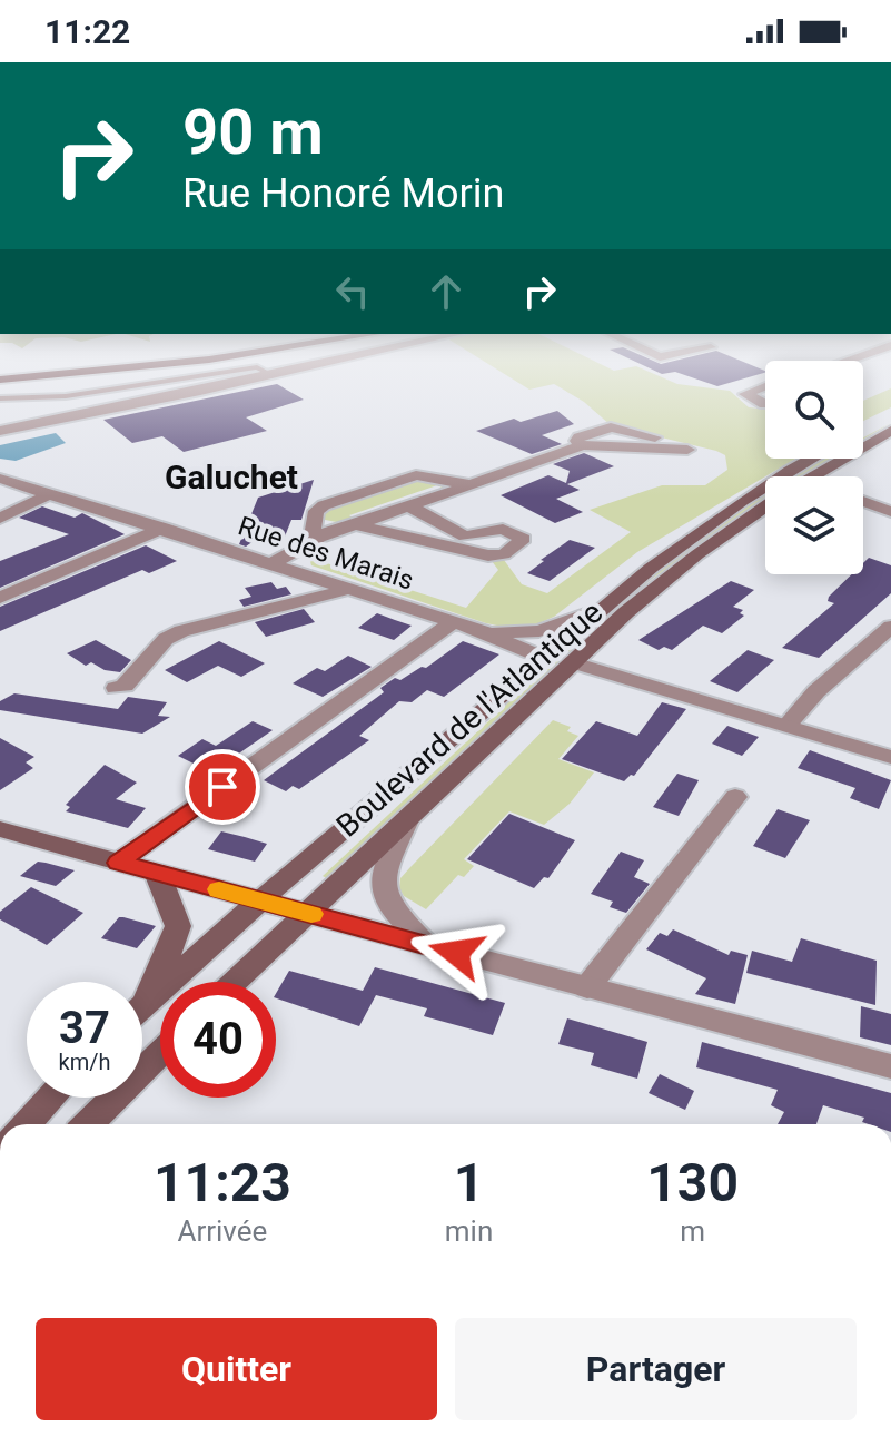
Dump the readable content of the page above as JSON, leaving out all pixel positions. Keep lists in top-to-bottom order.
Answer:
{
  "streets": {
    "main road": ["Boulevard de l'Atlantique"],
    "street": ["Rue des Marais"]
  },
  "crossings": [
    ["Rue des Marais", "Boulevard de l'Atlantique"]
  ],
  "districts": ["Galuchet"],
  "page": {
    "status": "11:22",
    "turn": ["90 m", "Rue Honoré Morin"],
    "speed": "37 km/h",
    "limit": "40",
    "eta": [
      "11:23",
      "Arrivée",
      "1",
      "min",
      "130",
      "m"
    ],
    "buttons": ["Quitter", "Partager"]
  }
}
